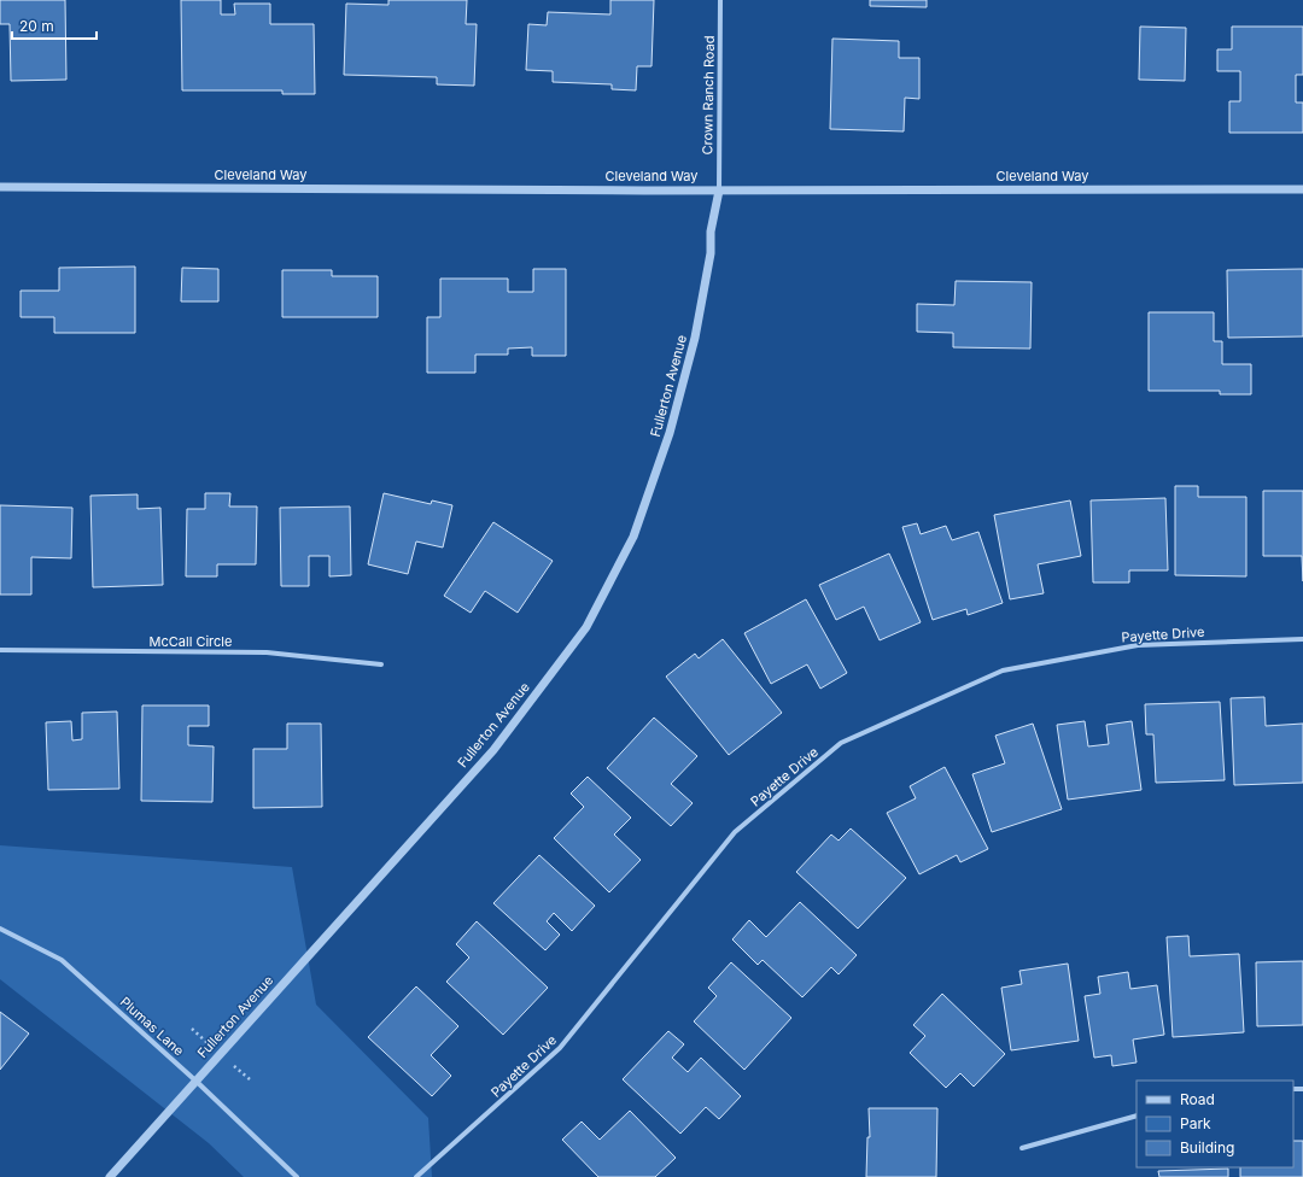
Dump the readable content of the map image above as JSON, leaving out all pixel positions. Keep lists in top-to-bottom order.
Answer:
{
  "streets": {
    "street": [
      "Crown Ranch Road",
      "Cleveland Way",
      "Fullerton Avenue",
      "Payette Drive",
      "McCall Circle",
      "Plumas Lane"
    ]
  },
  "crossings": [
    ["Crown Ranch Road", "Cleveland Way"],
    ["Crown Ranch Road", "Fullerton Avenue"],
    ["Cleveland Way", "Fullerton Avenue"],
    ["Fullerton Avenue", "Plumas Lane"]
  ],
  "legend": ["Road", "Park", "Building"],
  "scale_bar": "20 m"
}
